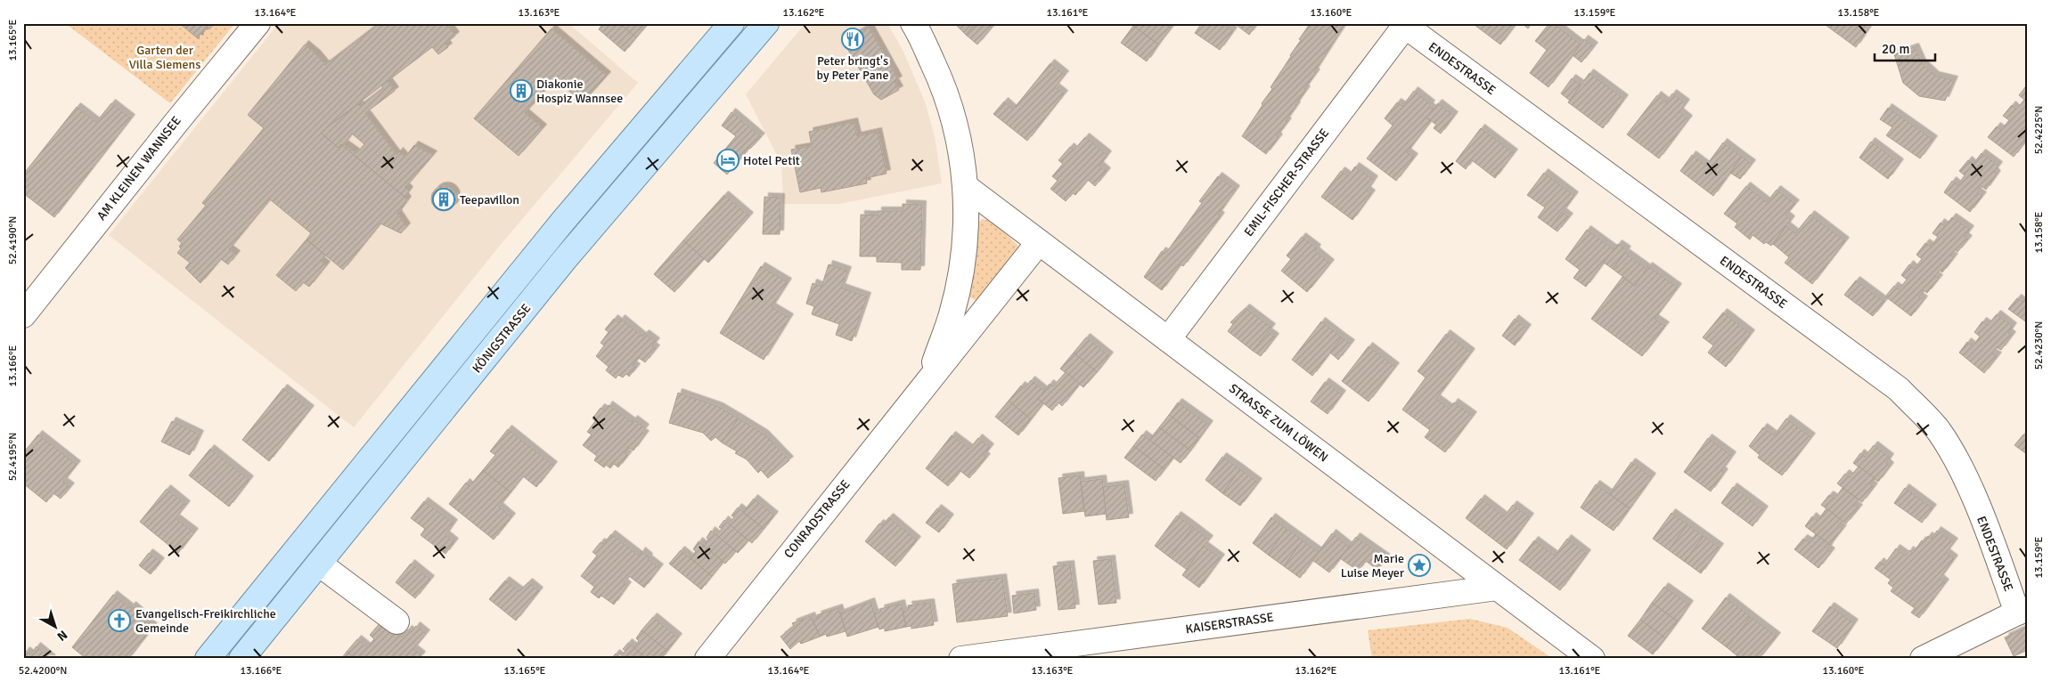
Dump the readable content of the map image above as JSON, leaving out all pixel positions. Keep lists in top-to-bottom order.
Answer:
{
  "streets": {
    "main road": ["KÖNIGSTRASSE"],
    "street": [
      "ENDESTRASSE",
      "AM KLEINEN WANNSEE",
      "EMIL-FISCHER-STRASSE",
      "STRASSE ZUM LÖWEN",
      "CONRADSTRASSE",
      "KAISERSTRASSE"
    ]
  },
  "crossings": [
    ["ENDESTRASSE", "EMIL-FISCHER-STRASSE"],
    ["EMIL-FISCHER-STRASSE", "STRASSE ZUM LÖWEN"],
    ["STRASSE ZUM LÖWEN", "CONRADSTRASSE"],
    ["STRASSE ZUM LÖWEN", "KAISERSTRASSE"]
  ],
  "parks": ["Garten der Villa Siemens"],
  "places": {
    "restaurant": ["Peter bringt's by Peter Pane"],
    "building": ["Diakonie Hospiz Wannsee", "Teepavillon"],
    "hotel": ["Hotel Petit"],
    "place": ["Marie Luise Meyer"],
    "church": ["Evangelisch-Freikirchliche Gemeinde"]
  },
  "scale_bar": "20 m",
  "north": "bottom right",
  "coordinates": [
    "13.164°E",
    "13.163°E",
    "13.162°E",
    "13.161°E",
    "13.160°E",
    "13.159°E",
    "13.158°E",
    "13.165°E",
    "52.4225°N",
    "52.4190°N",
    "52.4230°N",
    "13.166°E",
    "52.4195°N",
    "52.4200°N"
  ]
}
